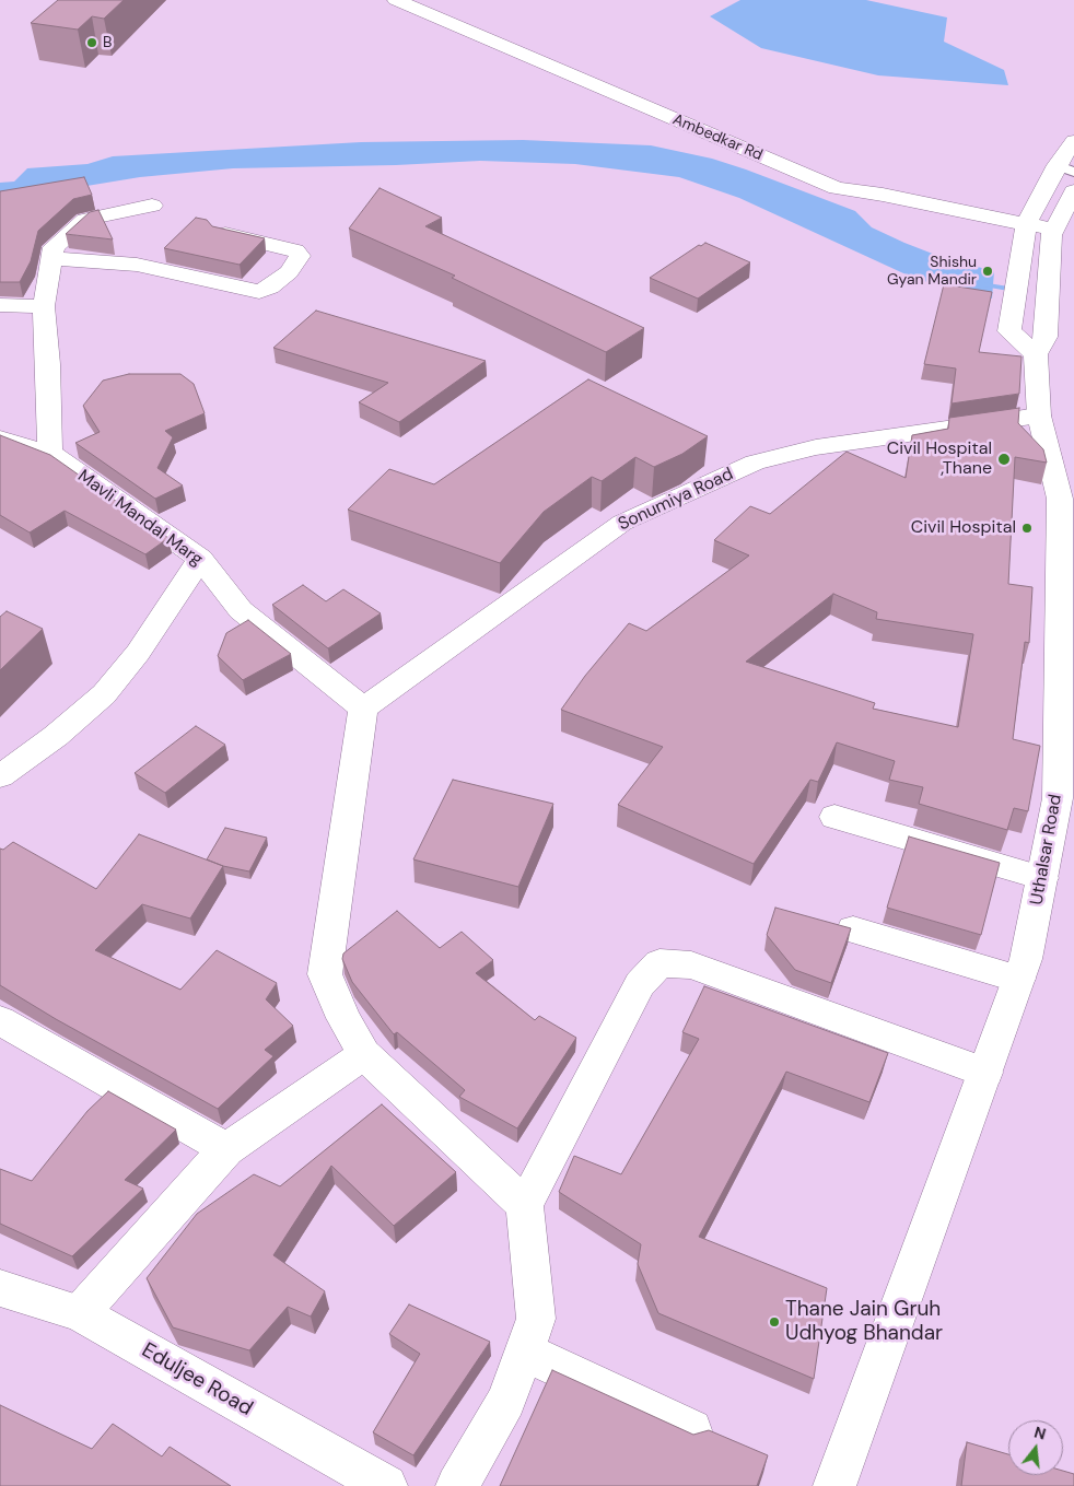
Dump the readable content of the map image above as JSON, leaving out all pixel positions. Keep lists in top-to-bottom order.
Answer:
{
  "streets": {
    "street": [
      "Ambedkar Rd",
      "Sonumiya Road",
      "Mavli Mandal Marg",
      "Uthalsar Road",
      "Eduljee Road"
    ]
  },
  "crossings": [
    ["Sonumiya Road", "Mavli Mandal Marg"],
    ["Sonumiya Road", "Uthalsar Road"]
  ],
  "places": [
    "B",
    "Shishu Gyan Mandir",
    "Civil Hospital ,Thane",
    "Civil Hospital",
    "Thane Jain Gruh Udhyog Bhandar"
  ],
  "north": "top"
}
